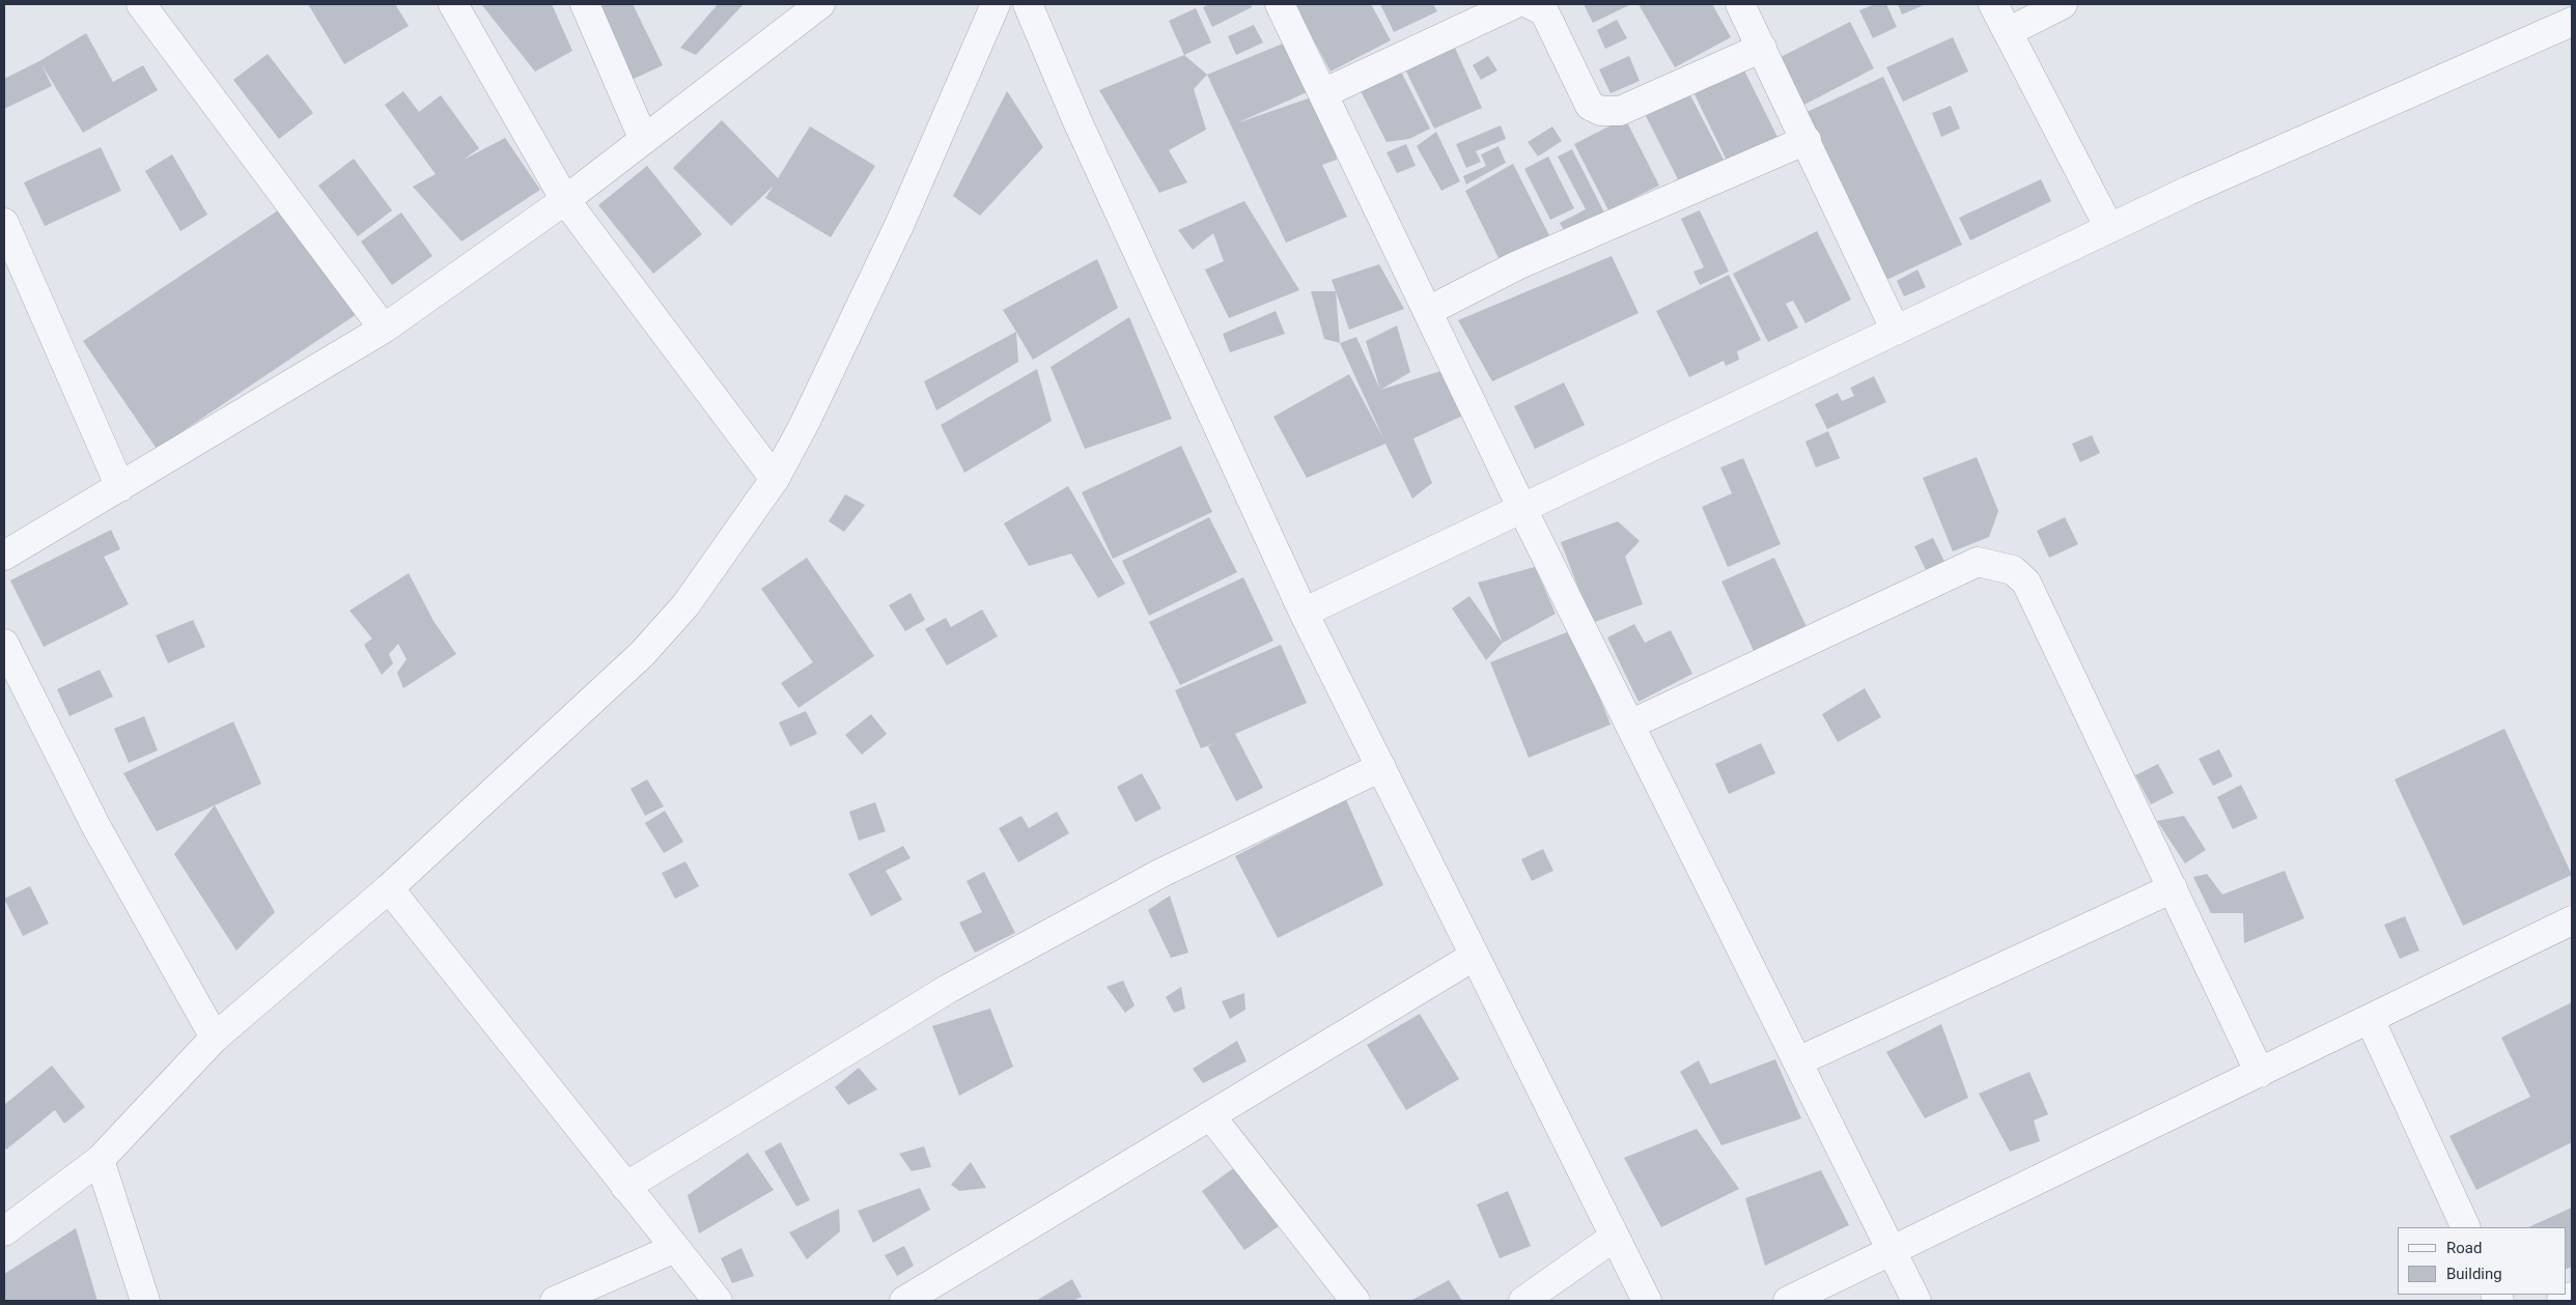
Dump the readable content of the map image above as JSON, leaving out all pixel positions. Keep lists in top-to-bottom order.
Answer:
{
  "legend": ["Road", "Building"]
}
